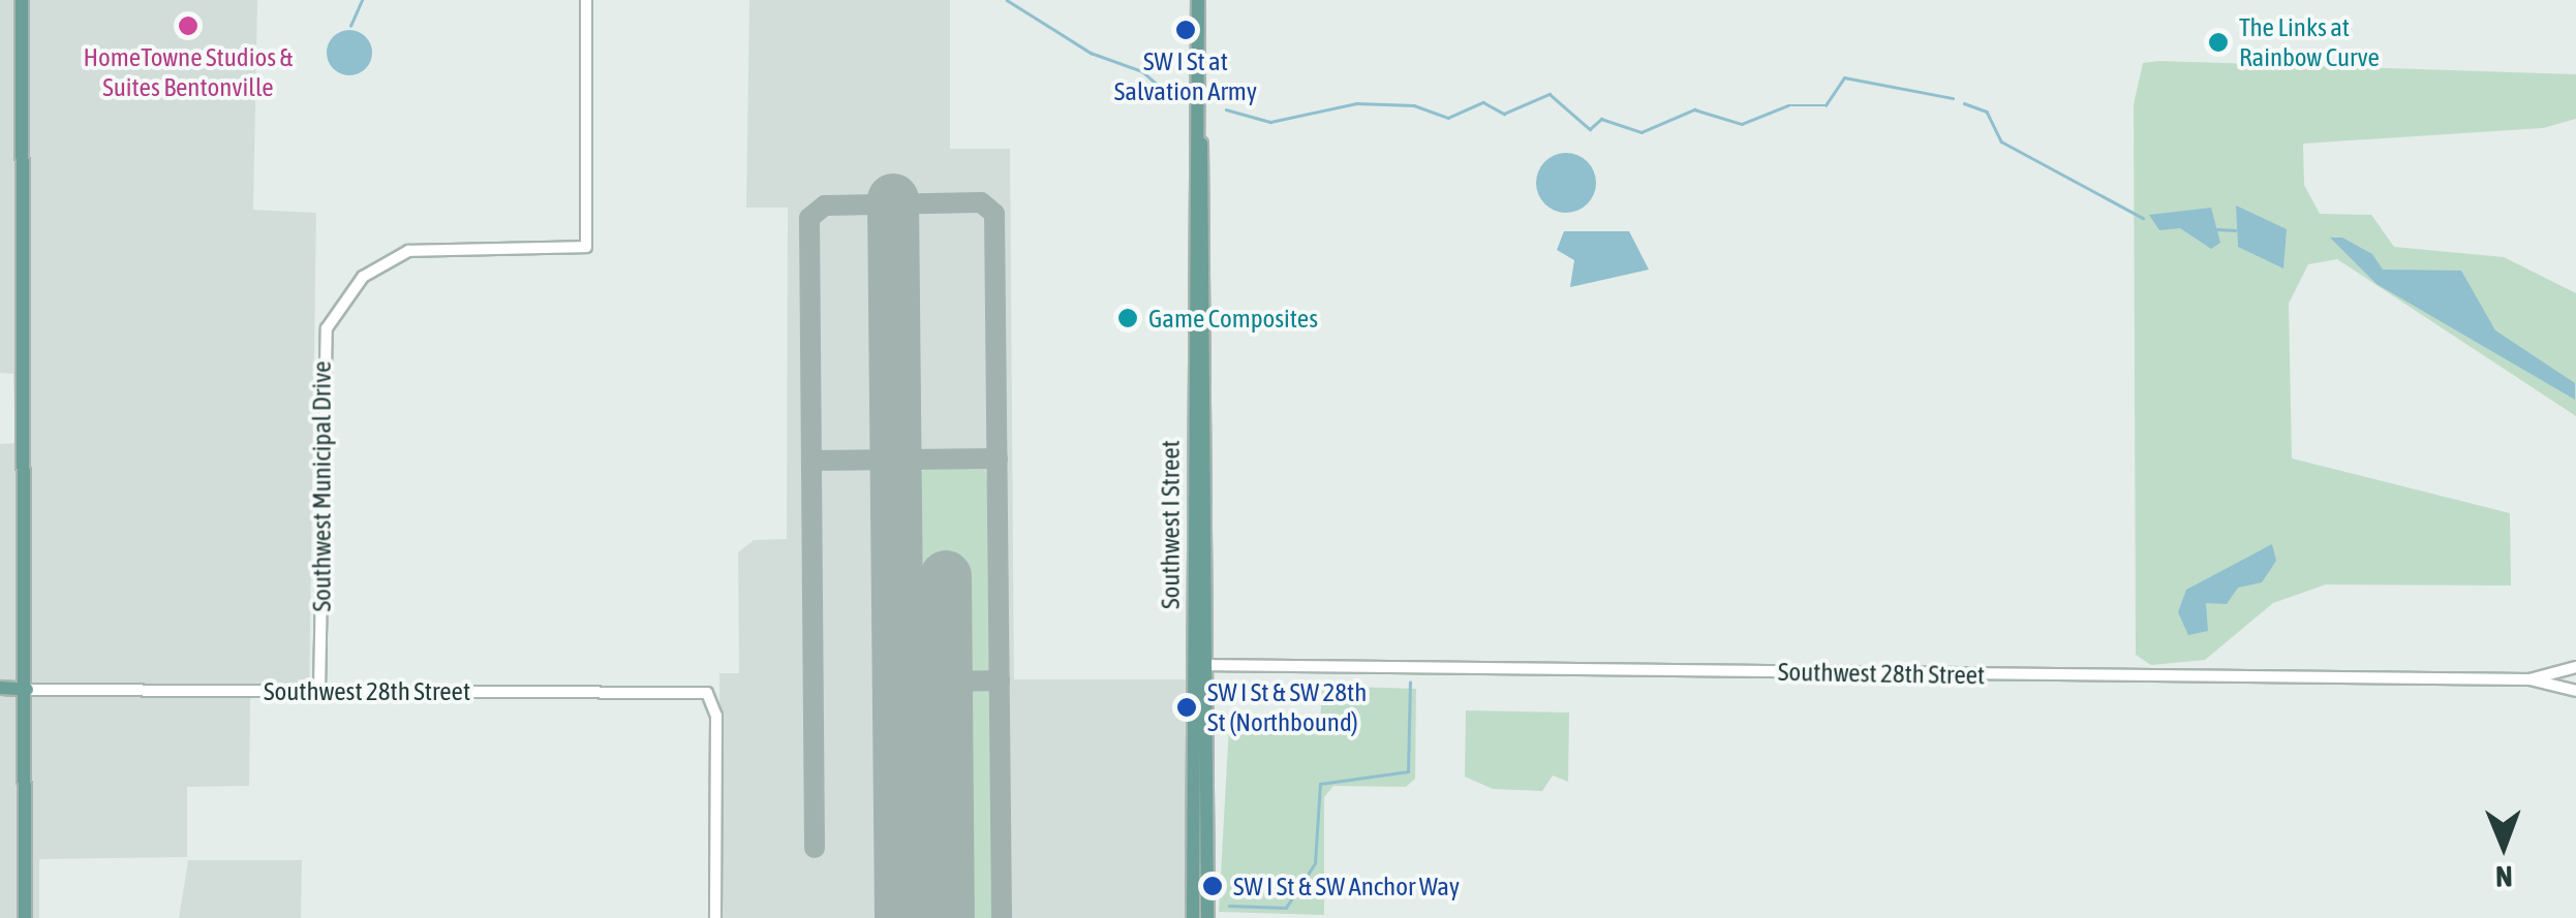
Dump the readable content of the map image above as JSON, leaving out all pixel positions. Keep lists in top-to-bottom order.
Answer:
{
  "streets": {
    "main road": ["Southwest I Street"],
    "street": ["Southwest Municipal Drive", "Southwest 28th Street"]
  },
  "crossings": [
    ["Southwest Municipal Drive", "Southwest 28th Street"],
    ["Southwest I Street", "Southwest 28th Street"]
  ],
  "places": [
    "HomeTowne Studios & Suites Bentonville",
    "SW I St at Salvation Army",
    "The Links at Rainbow Curve",
    "Game Composites",
    "SW I St & SW 28th St (Northbound)",
    "SW I St & SW Anchor Way"
  ],
  "north": "bottom"
}
